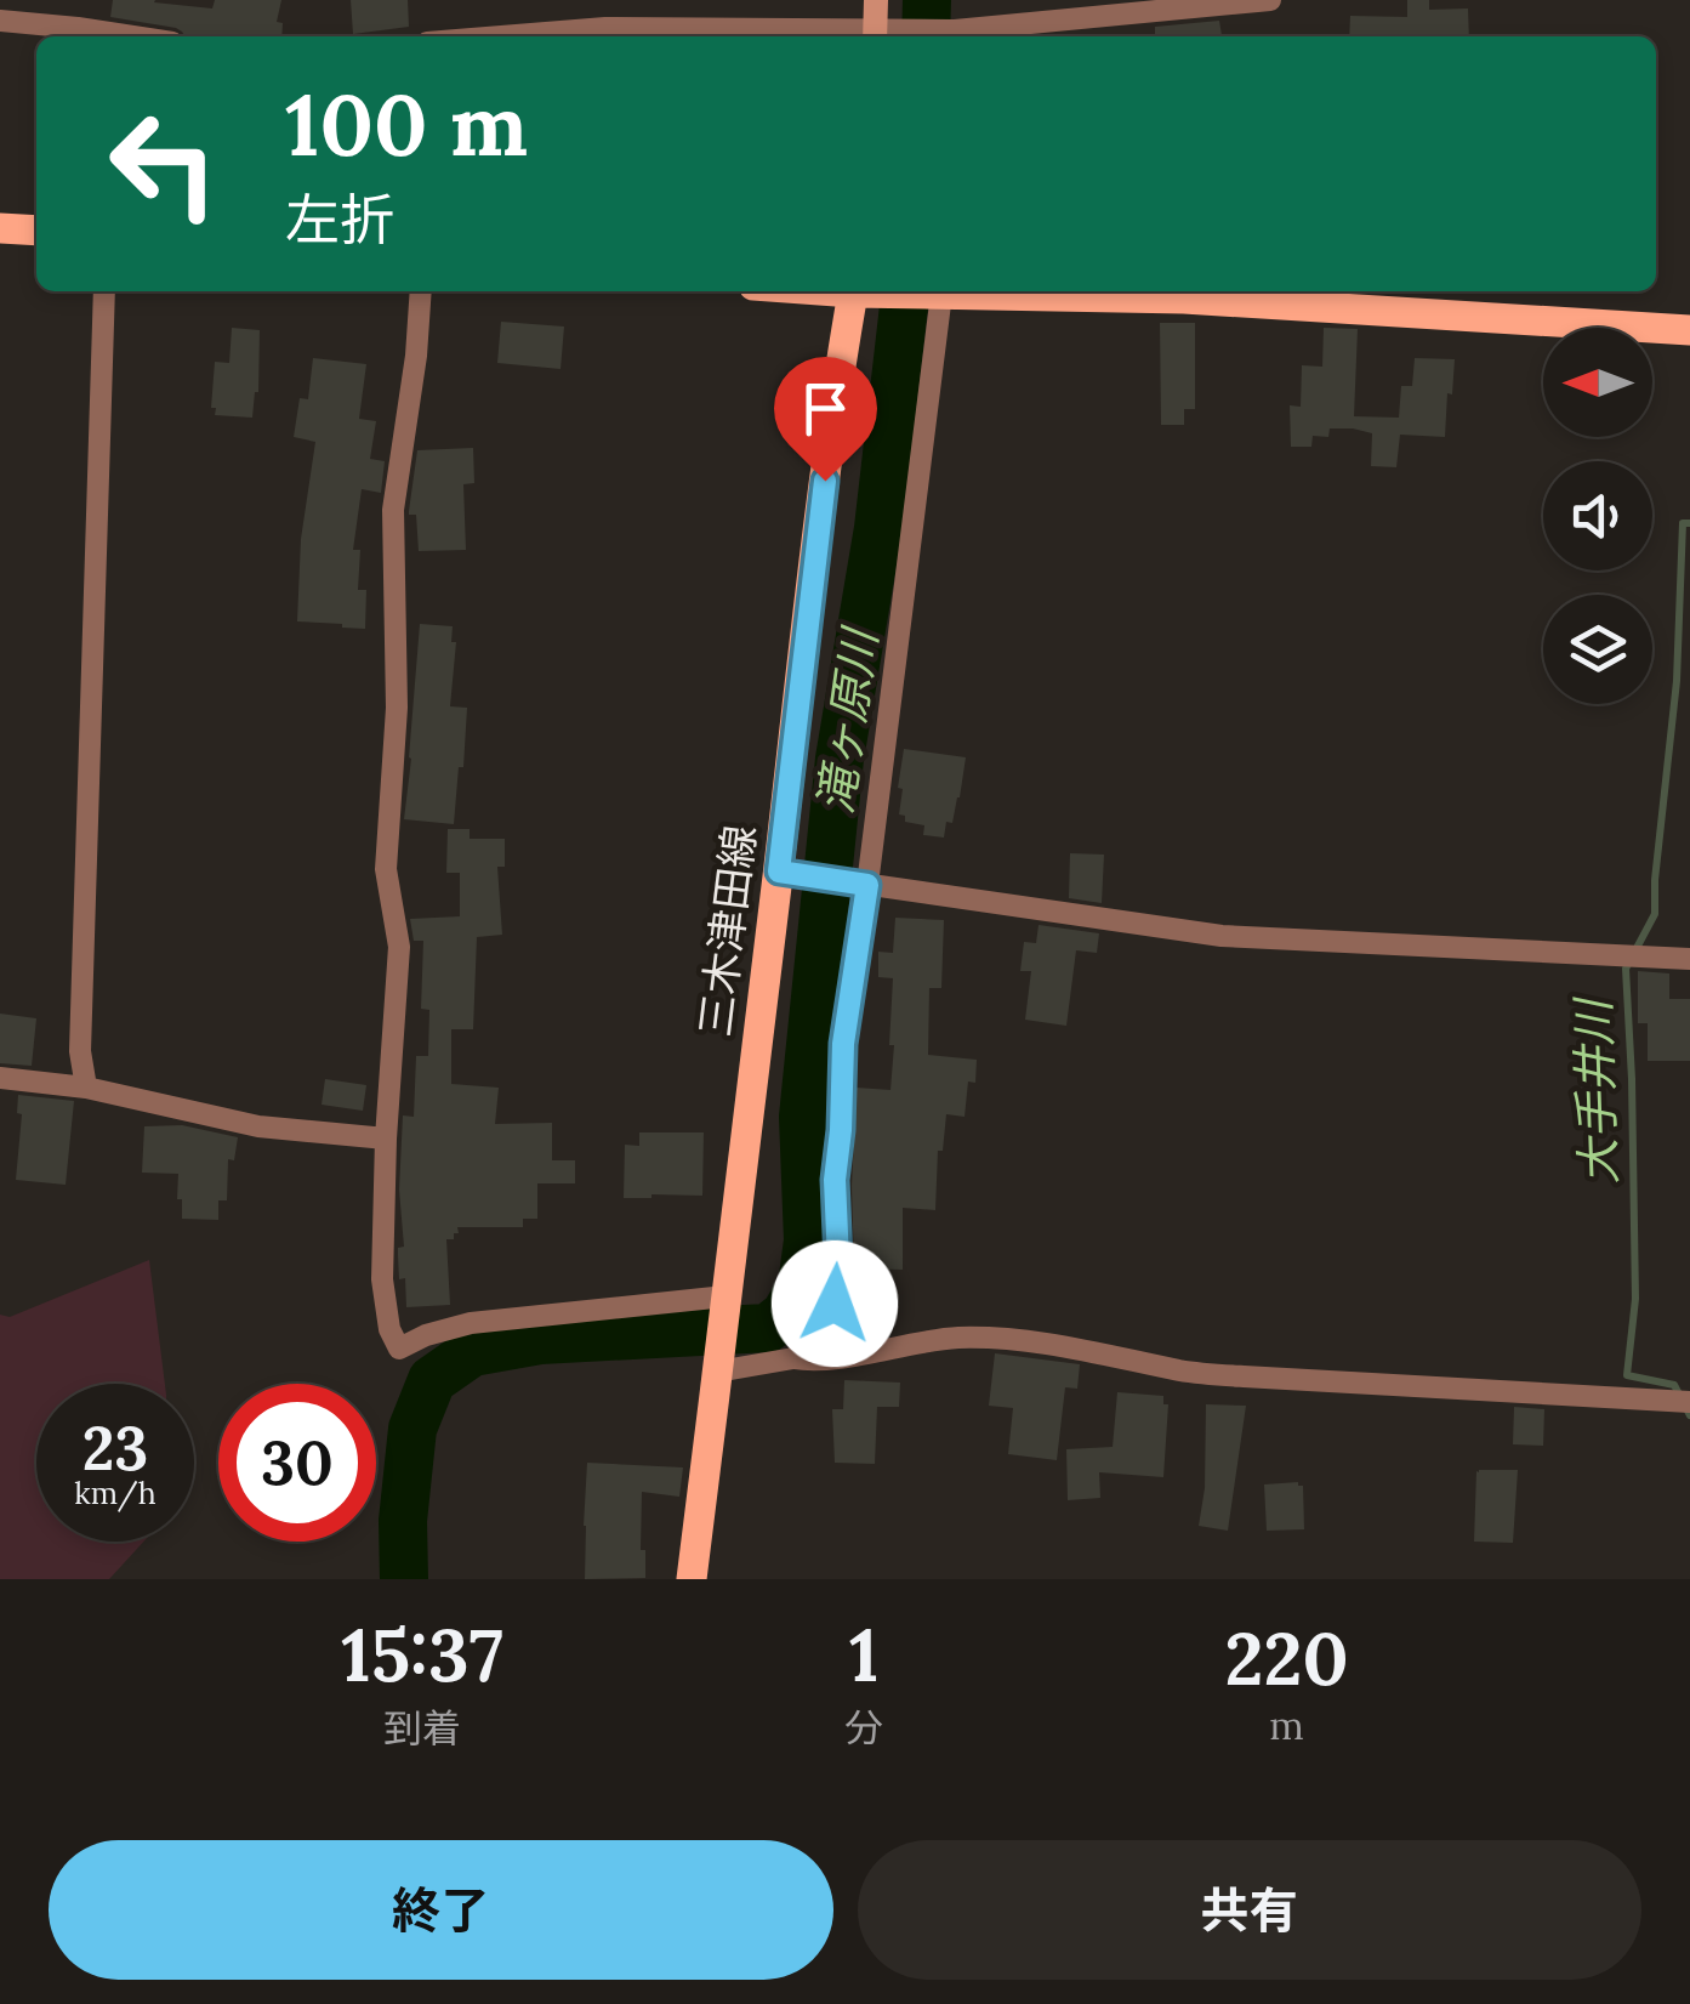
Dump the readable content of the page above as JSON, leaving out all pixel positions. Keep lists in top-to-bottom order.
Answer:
{
  "streets": {
    "main road": ["三木津田線"]
  },
  "water": ["滝ヶ原川", "大手井川"],
  "north": "left",
  "page": {
    "turn": ["100 m", "左折"],
    "speed": "23 km/h",
    "limit": "30",
    "eta": [
      "15:37",
      "到着",
      "1",
      "分",
      "220",
      "m"
    ],
    "buttons": ["終了", "共有"]
  }
}
